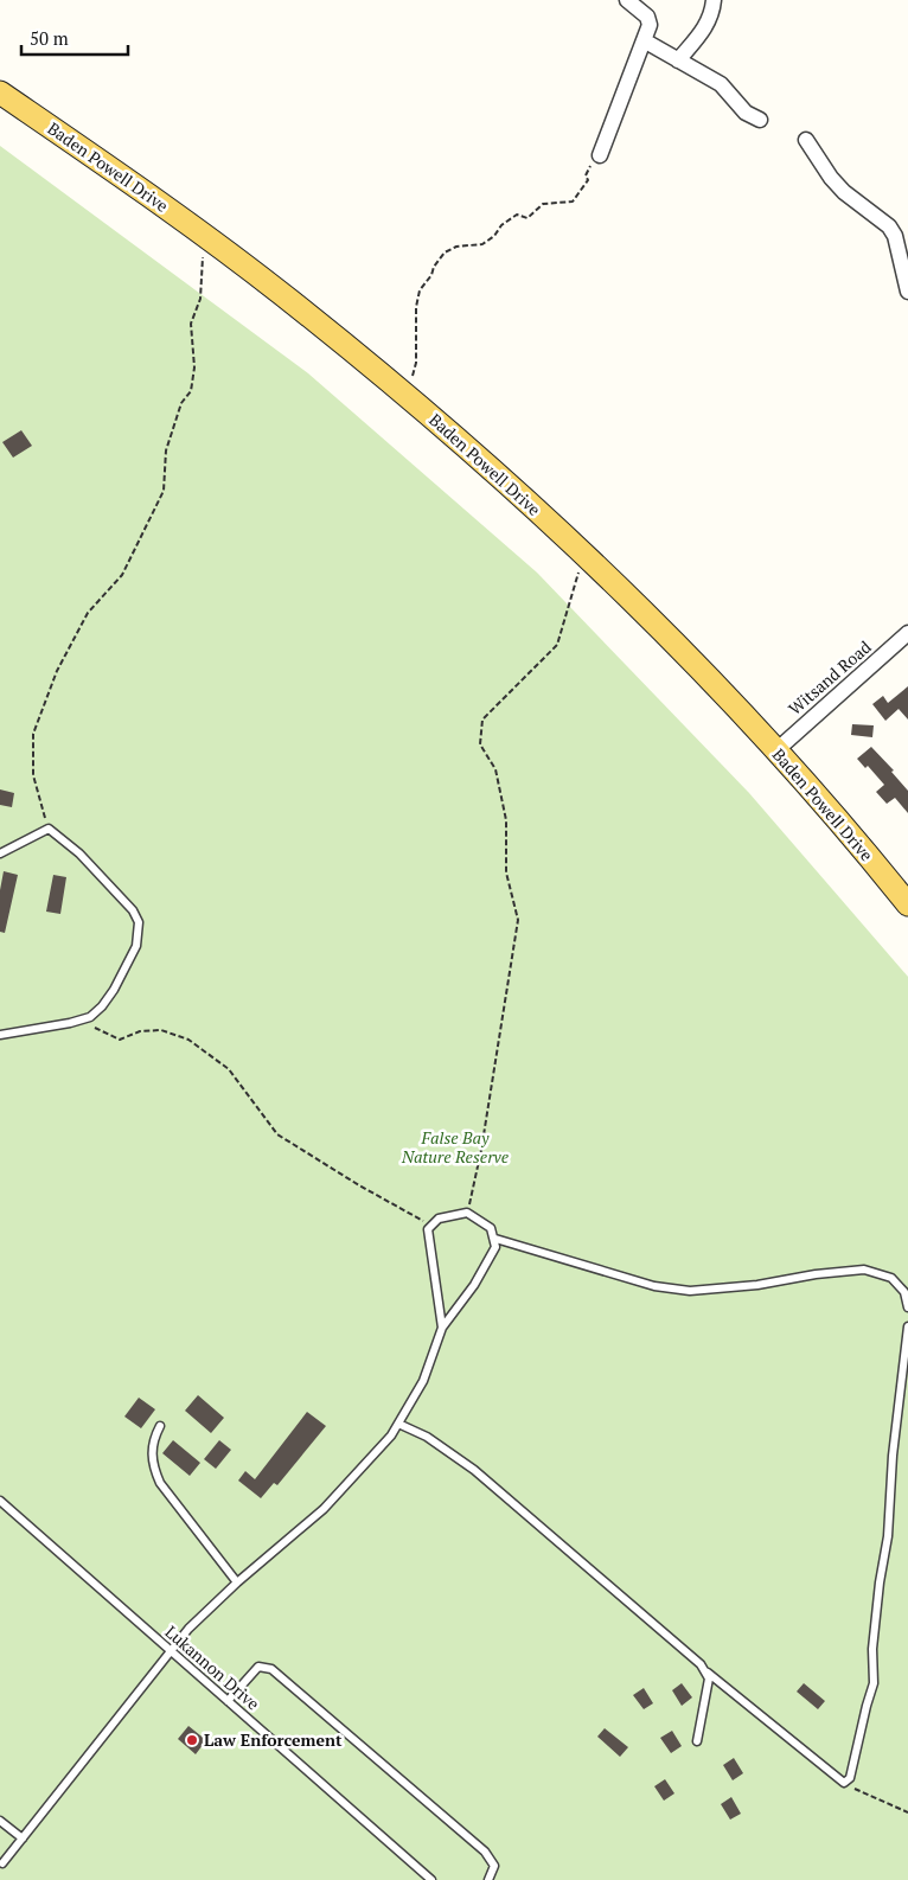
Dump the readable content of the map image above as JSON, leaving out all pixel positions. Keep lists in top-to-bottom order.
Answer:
{
  "streets": {
    "main road": ["Baden Powell Drive"],
    "street": ["Witsand Road"],
    "lane": ["Lukannon Drive"]
  },
  "crossings": [
    ["Baden Powell Drive", "Witsand Road"]
  ],
  "parks": ["False Bay Nature Reserve"],
  "places": ["Law Enforcement"],
  "scale_bar": "50 m"
}
